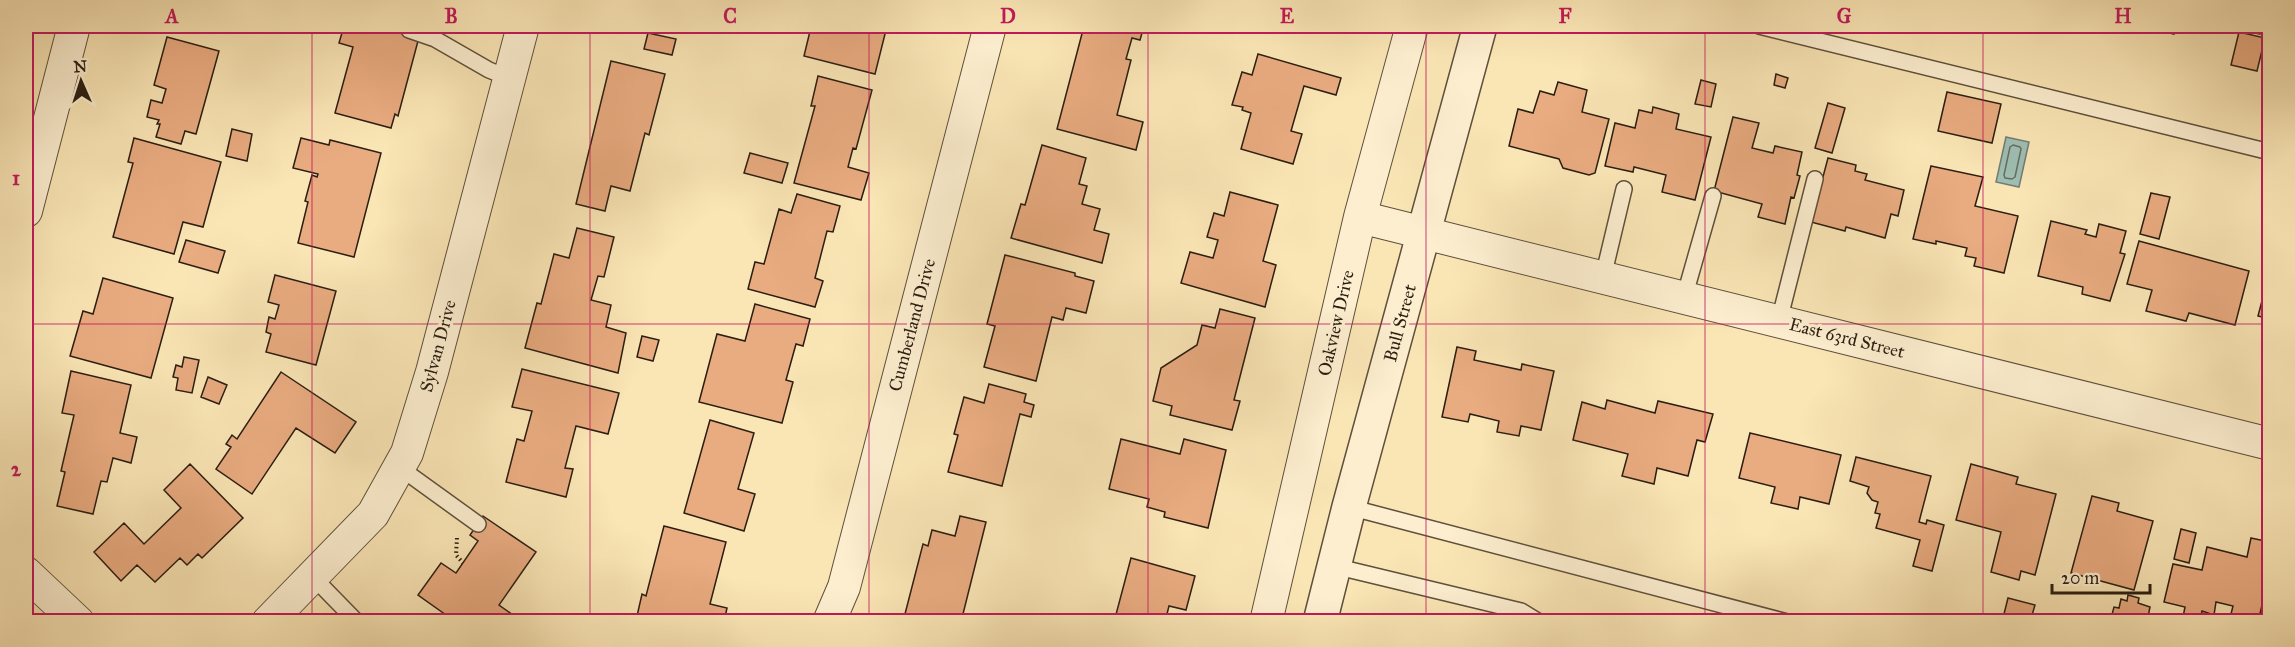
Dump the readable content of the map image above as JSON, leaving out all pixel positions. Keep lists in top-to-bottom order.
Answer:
{
  "streets": {
    "street": [
      "Oakview Drive",
      "Bull Street",
      "Cumberland Drive",
      "East 63rd Street",
      "Sylvan Drive"
    ]
  },
  "crossings": [
    ["Oakview Drive", "East 63rd Street"],
    ["Bull Street", "East 63rd Street"]
  ],
  "scale_bar": "20 m",
  "north": "top",
  "grid": {
    "columns": [
      "A",
      "B",
      "C",
      "D",
      "E",
      "F",
      "G",
      "H"
    ],
    "rows": ["1", "2"]
  }
}
